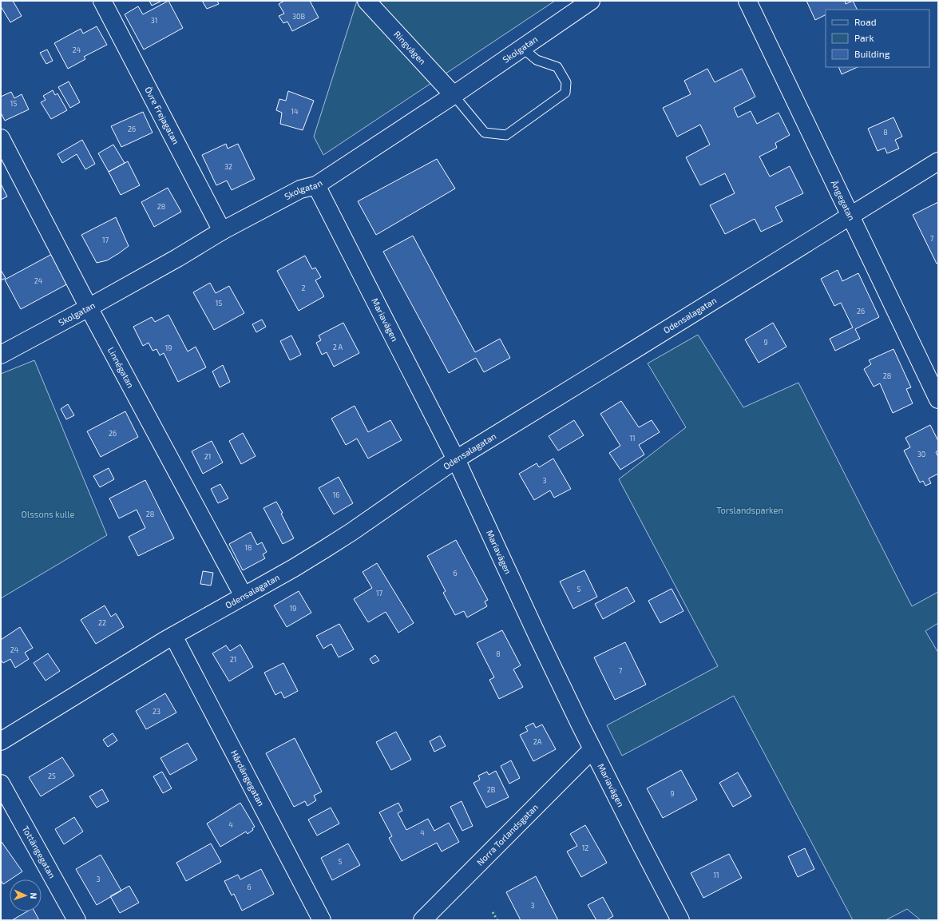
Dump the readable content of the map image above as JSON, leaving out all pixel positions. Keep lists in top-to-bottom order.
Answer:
{
  "streets": {
    "street": [
      "Ringvägen",
      "Skolgatan",
      "Övre Frejagatan",
      "Ängegatan",
      "Odensalagatan",
      "Mariavägen",
      "Linnégatan",
      "Hårdängegatan",
      "Norra Torlandsgatan",
      "Tottängegatan"
    ]
  },
  "crossings": [
    ["Ringvägen", "Skolgatan"],
    ["Skolgatan", "Övre Frejagatan"],
    ["Skolgatan", "Mariavägen"],
    ["Skolgatan", "Linnégatan"],
    ["Ängegatan", "Odensalagatan"],
    ["Odensalagatan", "Mariavägen"],
    ["Odensalagatan", "Linnégatan"],
    ["Odensalagatan", "Hårdängegatan"],
    ["Mariavägen", "Norra Torlandsgatan"]
  ],
  "parks": ["Torslandsparken", "Olssons kulle"],
  "house_numbers": [
    "30B",
    "31",
    "24",
    "15",
    "14",
    "26",
    "8",
    "32",
    "28",
    "7",
    "17",
    "24",
    "2",
    "15",
    "26",
    "9",
    "2 A",
    "19",
    "28",
    "26",
    "11",
    "30",
    "21",
    "3",
    "16",
    "28",
    "18",
    "6",
    "5",
    "17",
    "19",
    "22",
    "24",
    "8",
    "21",
    "7",
    "23",
    "2A",
    "25",
    "2B",
    "9",
    "4",
    "4",
    "12",
    "5",
    "11",
    "3",
    "6",
    "3"
  ],
  "legend": ["Road", "Park", "Building"],
  "north": "right"
}
